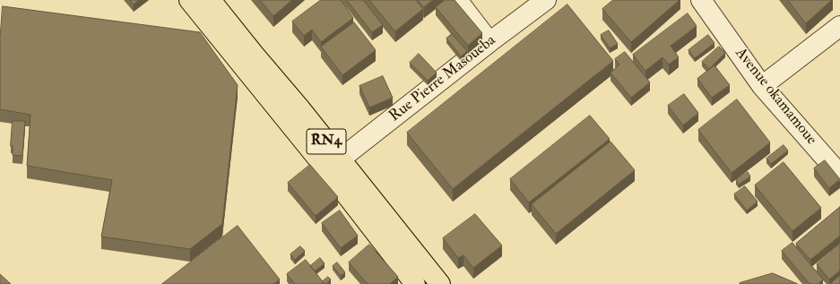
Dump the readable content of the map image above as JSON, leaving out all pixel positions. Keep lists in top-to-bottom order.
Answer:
{
  "streets": {
    "highway": ["RN4"],
    "street": ["Rue Pierre Masoueba", "Avenue okamamoue"]
  },
  "crossings": [
    ["Rue Pierre Masoueba", "RN4"]
  ]
}
